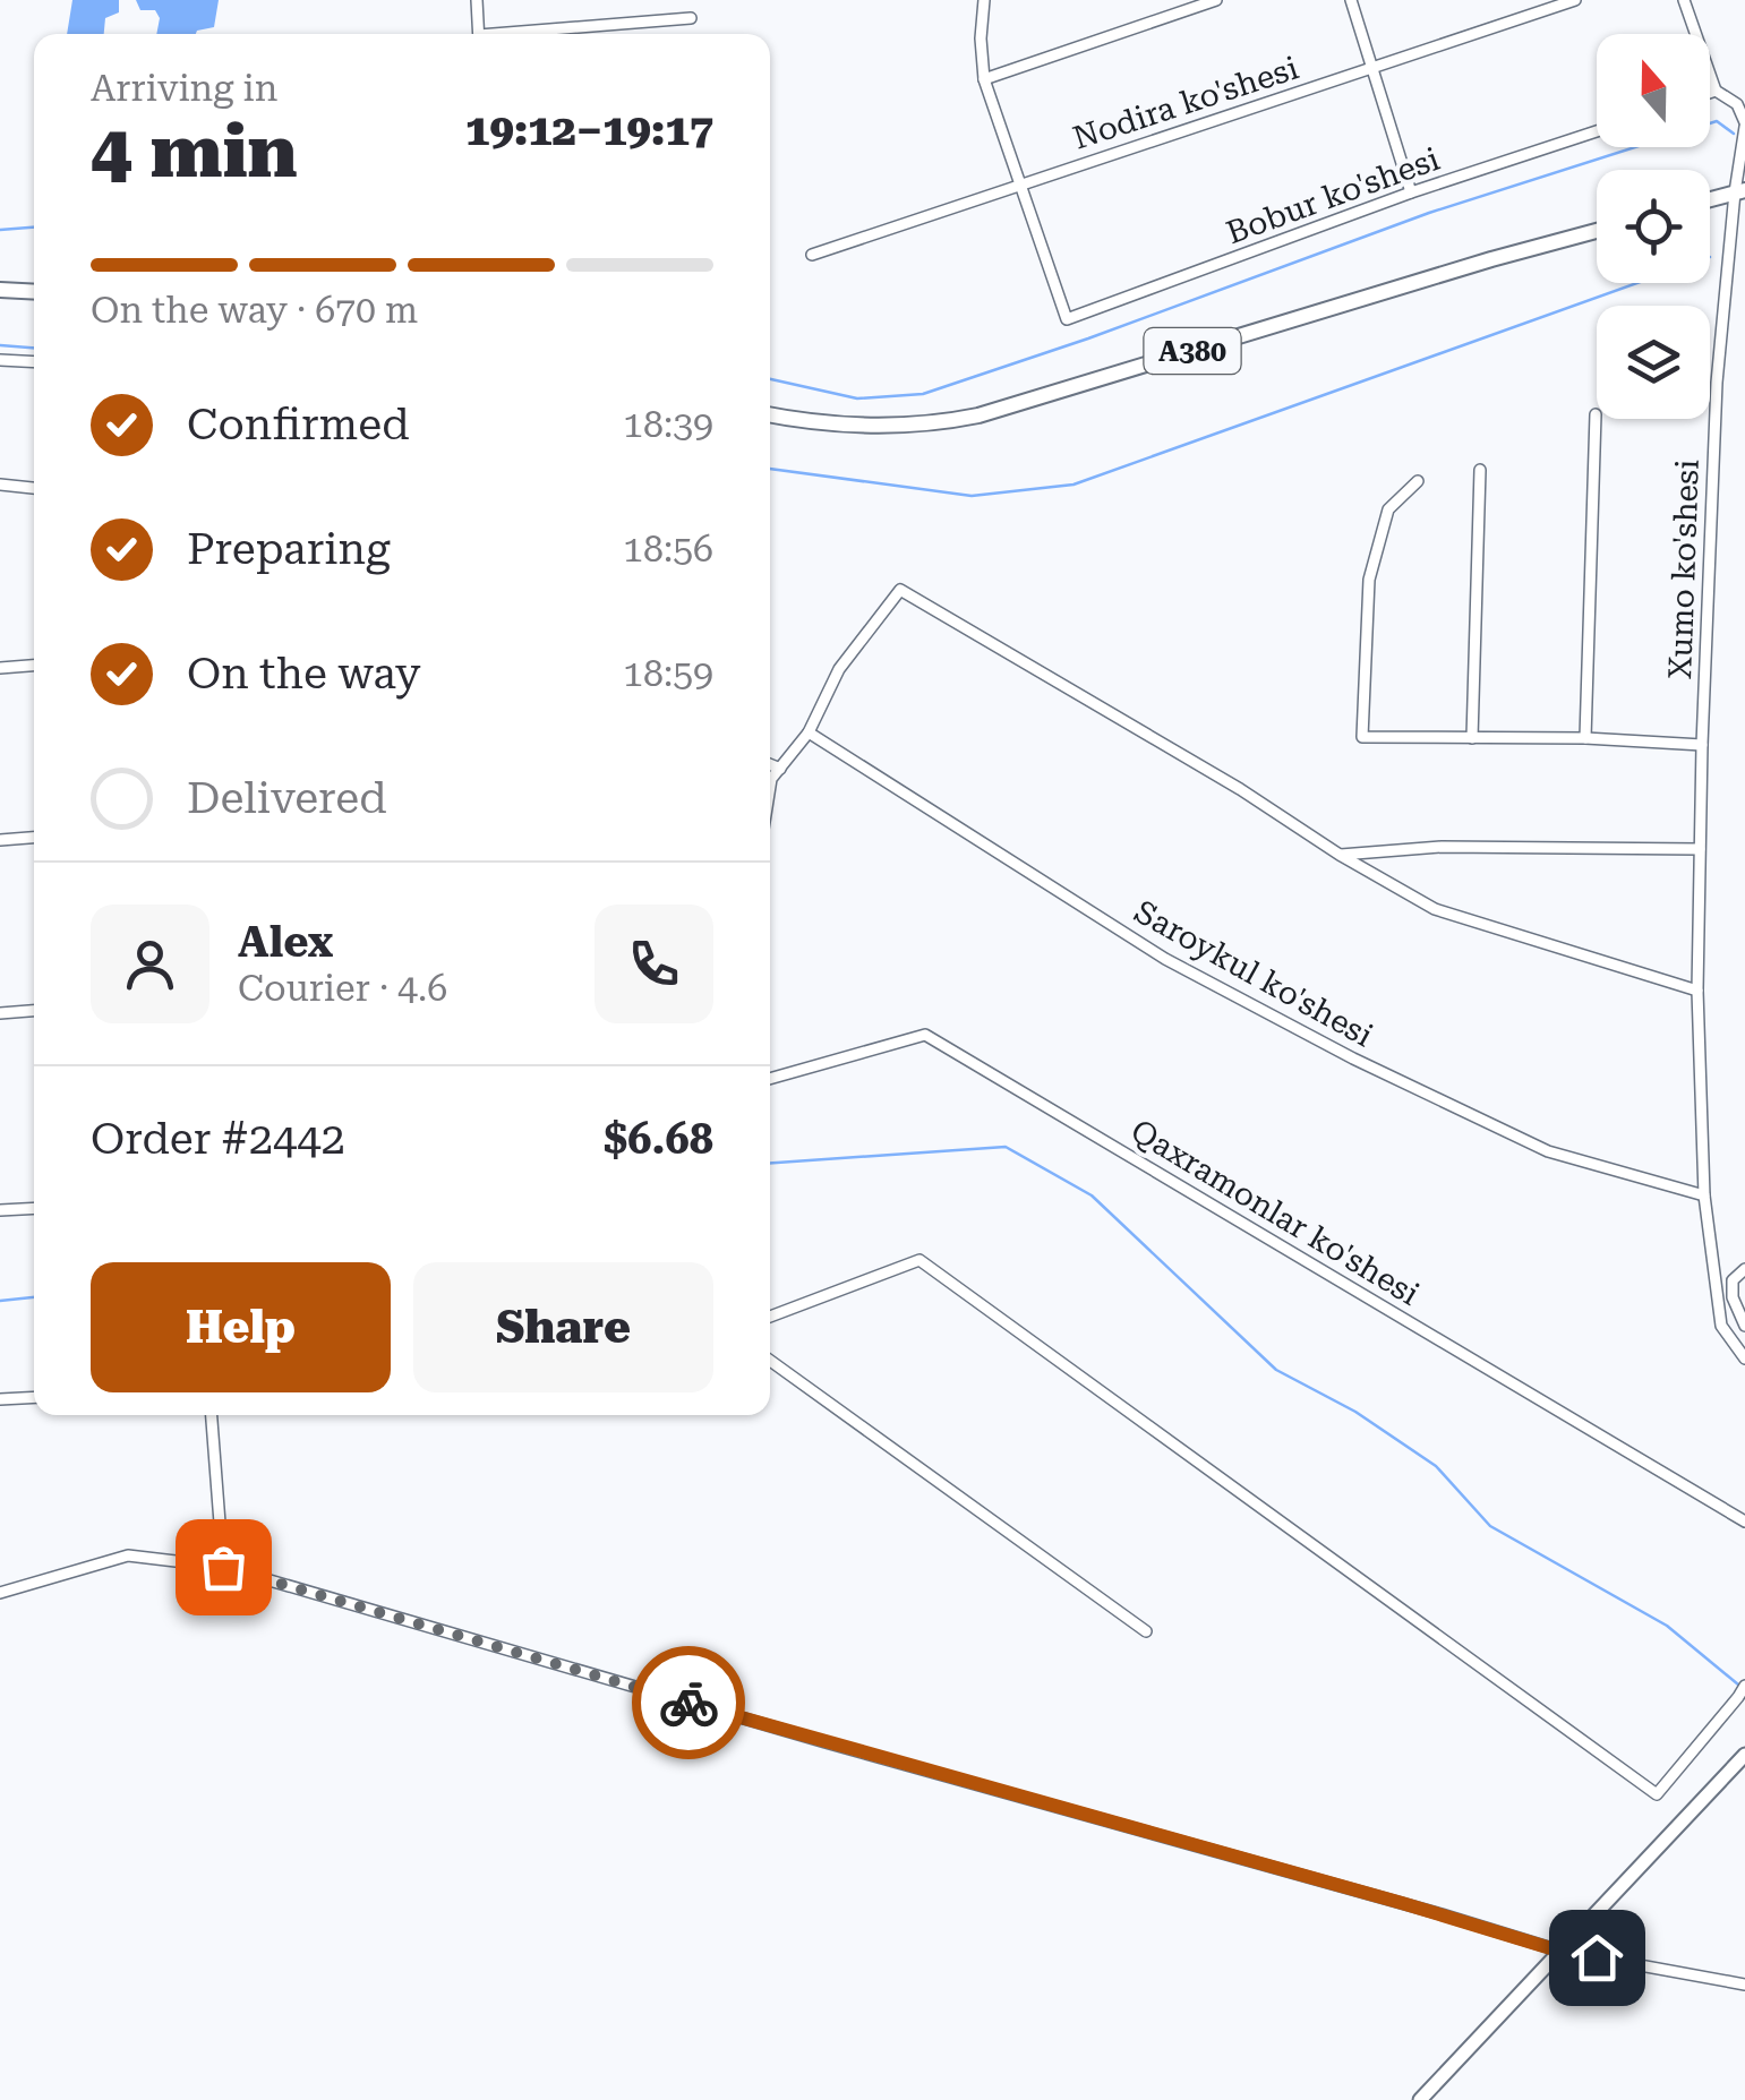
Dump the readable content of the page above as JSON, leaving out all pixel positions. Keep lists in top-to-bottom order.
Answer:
{
  "streets": {
    "highway": ["A380"],
    "street": [
      "Nodira ko'shesi",
      "Bobur ko'shesi",
      "Xumo ko'shesi",
      "Saroykul ko'shesi",
      "Qaxramonlar ko'shesi"
    ]
  },
  "crossings": [
    ["Nodira ko'shesi", "Bobur ko'shesi"],
    ["Xumo ko'shesi", "Saroykul ko'shesi"]
  ],
  "north": "top",
  "page": {
    "heading": ["4 min", "Arriving in", "19:12–19:17"],
    "panel": [
      "Alex",
      "Courier · 4.6",
      "Order #2442",
      "$6.68"
    ],
    "bar": "On the way · 670 m",
    "list": [
      ["Confirmed", "18:39"],
      ["Preparing", "18:56"],
      ["On the way", "18:59"],
      "Delivered"
    ],
    "buttons": ["Help", "Share"]
  }
}
